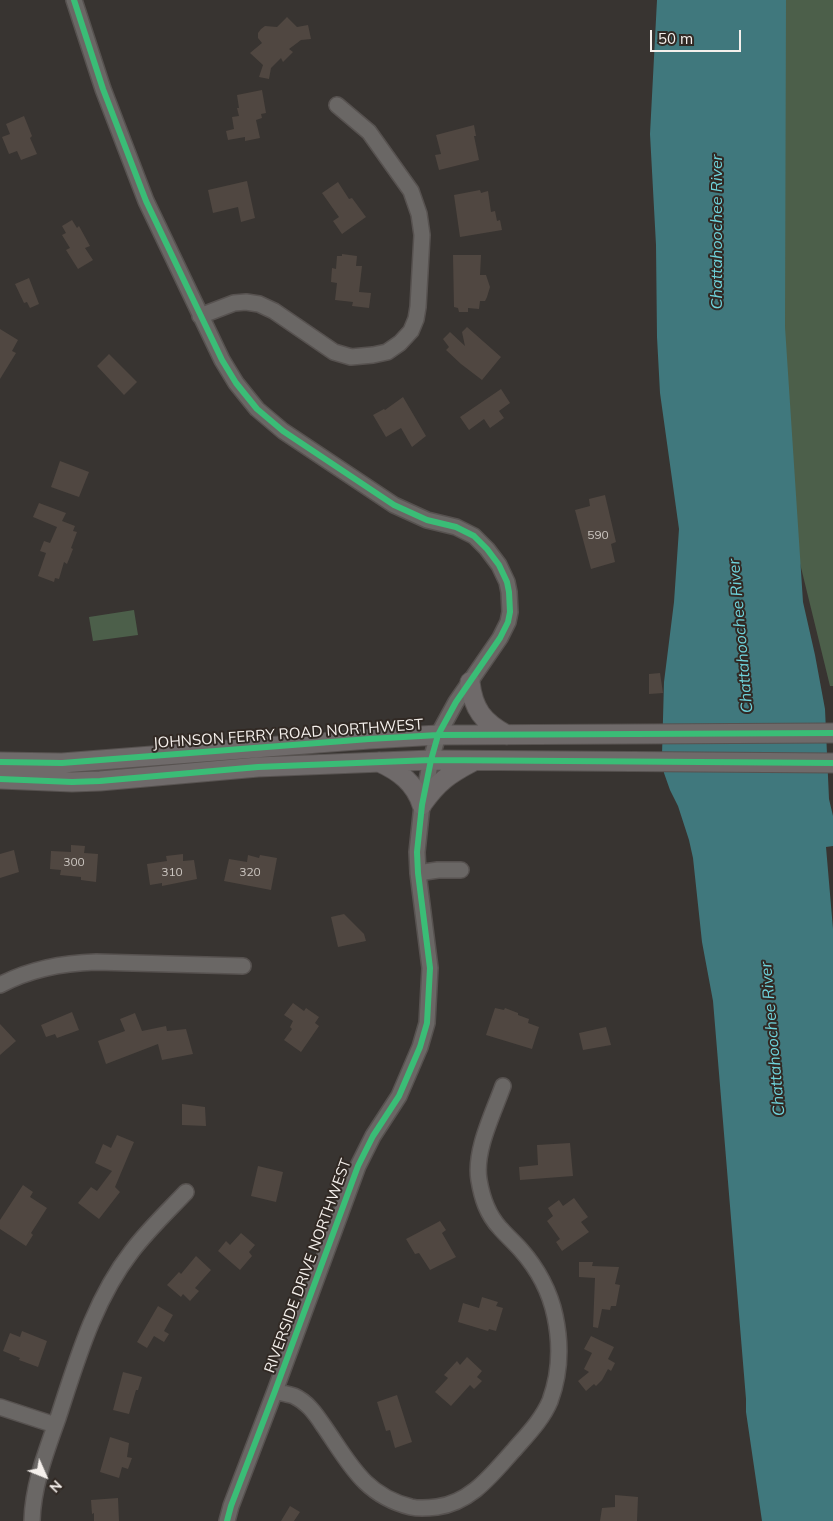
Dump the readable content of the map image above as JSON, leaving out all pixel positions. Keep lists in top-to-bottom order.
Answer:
{
  "streets": {
    "main road": ["JOHNSON FERRY ROAD NORTHWEST"],
    "street": ["RIVERSIDE DRIVE NORTHWEST"]
  },
  "crossings": [
    ["JOHNSON FERRY ROAD NORTHWEST", "RIVERSIDE DRIVE NORTHWEST"]
  ],
  "water": ["Chattahoochee River"],
  "house_numbers": [
    "590",
    "300",
    "310",
    "320"
  ],
  "scale_bar": "50 m",
  "north": "bottom right"
}
